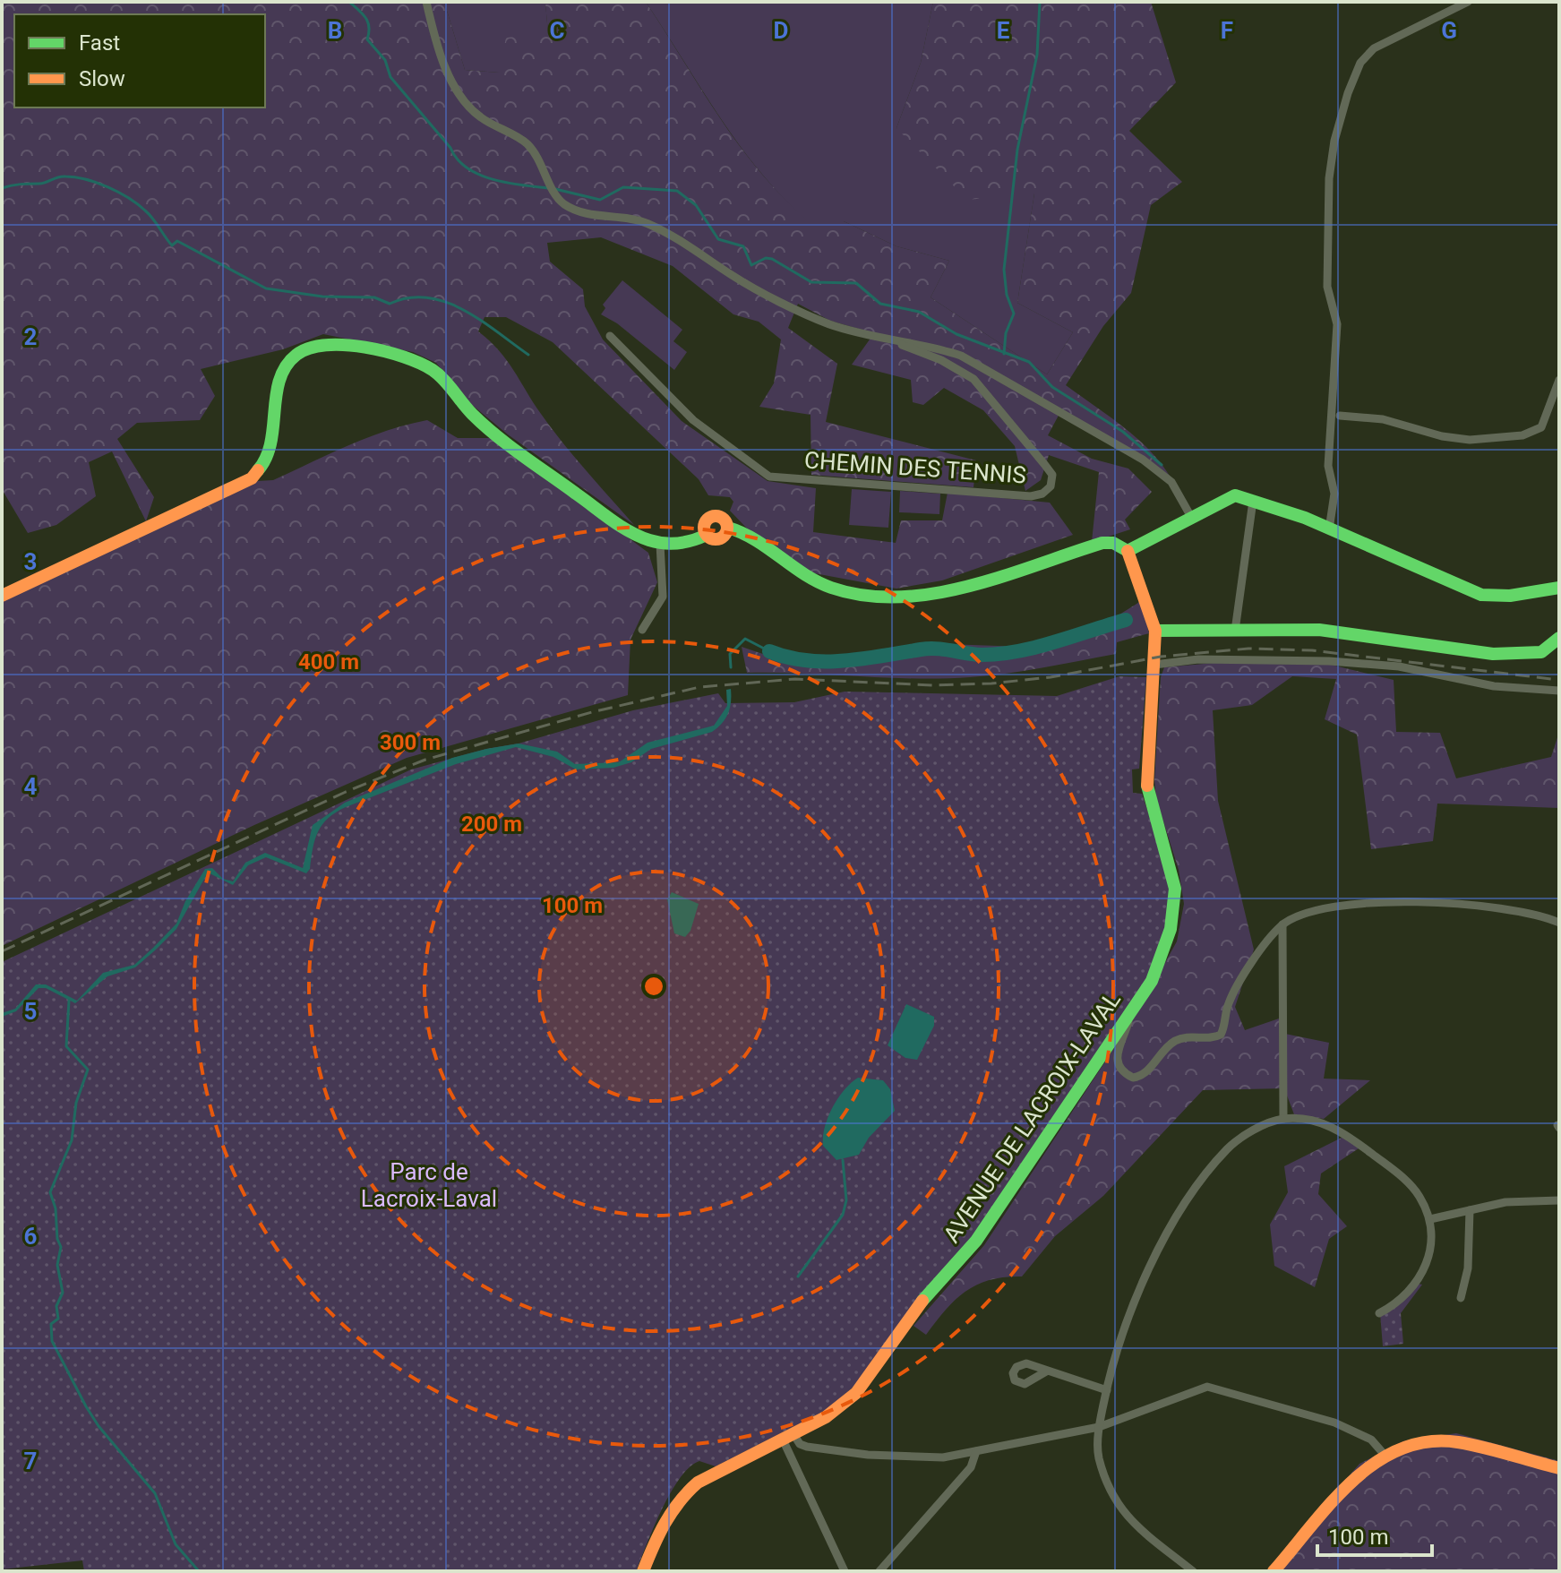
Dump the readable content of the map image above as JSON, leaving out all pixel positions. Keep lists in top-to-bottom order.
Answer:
{
  "streets": {
    "street": ["CHEMIN DES TENNIS", "AVENUE DE LACROIX-LAVAL"]
  },
  "parks": ["Parc de Lacroix-Laval"],
  "legend": ["Fast", "Slow"],
  "scale_bar": "100 m",
  "grid": {
    "columns": [
      "B",
      "C",
      "D",
      "E",
      "F",
      "G"
    ],
    "rows": [
      "2",
      "3",
      "4",
      "5",
      "6",
      "7"
    ]
  },
  "rings": [
    "400 m",
    "300 m",
    "200 m",
    "100 m"
  ]
}
